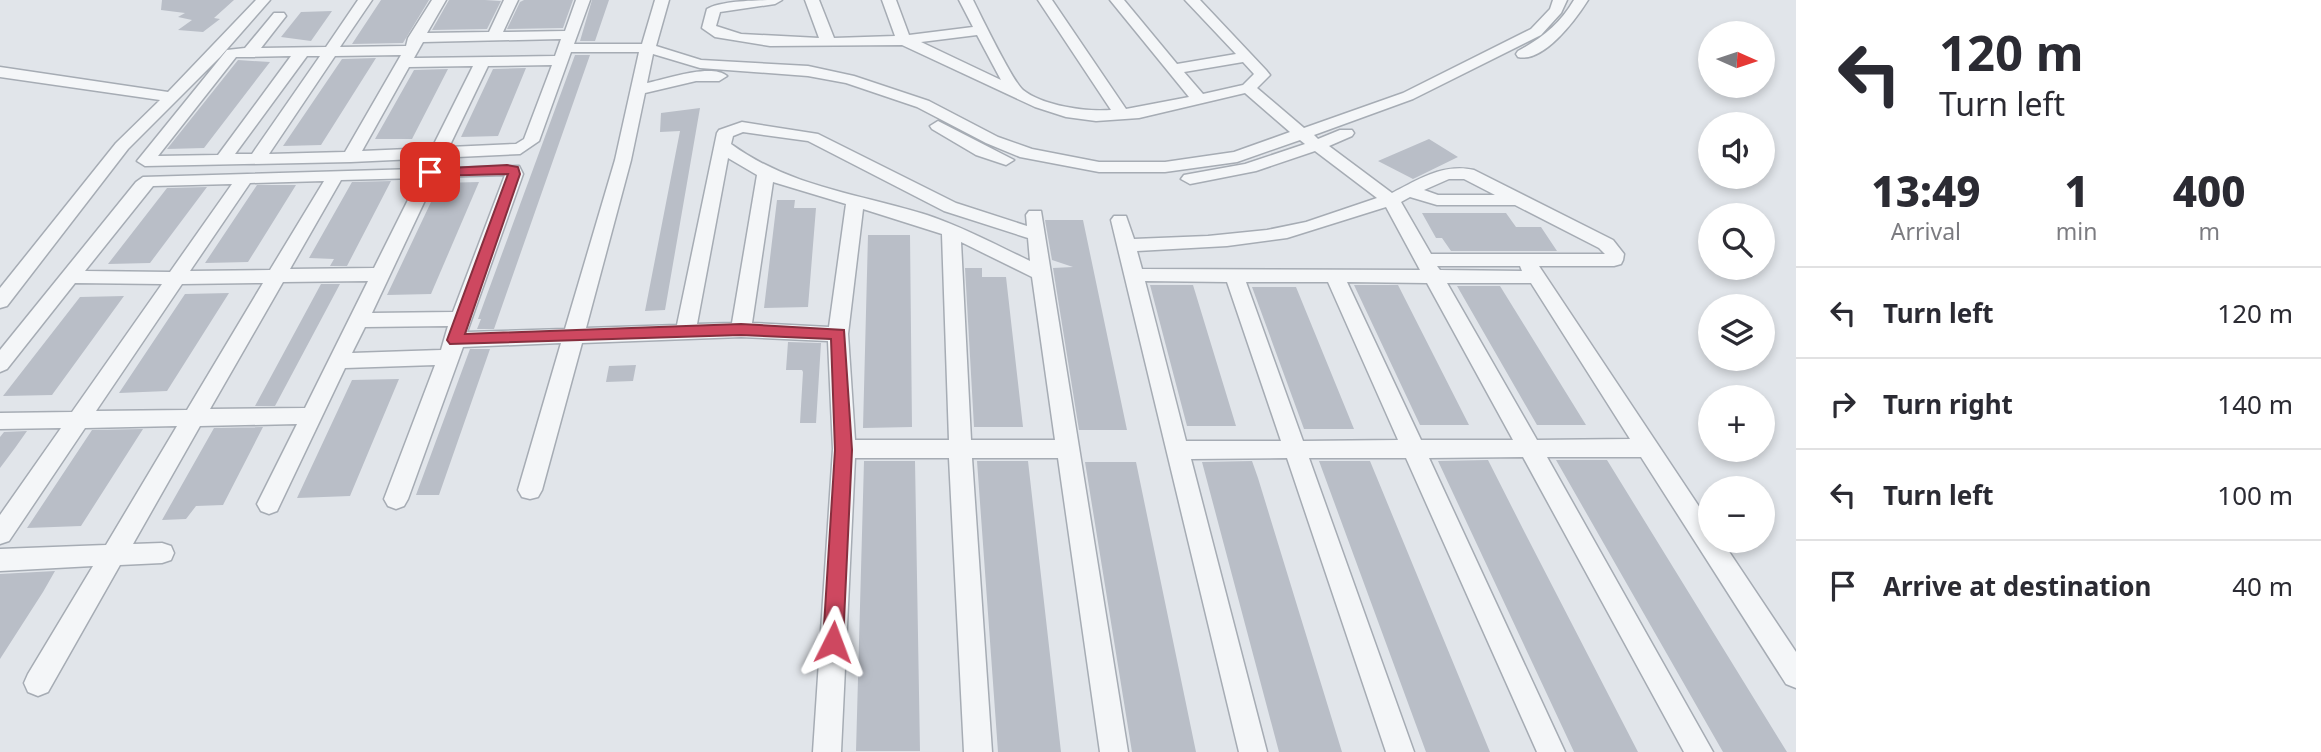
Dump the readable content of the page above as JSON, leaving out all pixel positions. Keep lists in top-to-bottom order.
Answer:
{
  "north": "right",
  "page": {
    "turn": ["120 m", "Turn left"],
    "map_buttons": ["+", "−"],
    "eta": [
      "13:49",
      "Arrival",
      "1",
      "min",
      "400",
      "m"
    ],
    "list": [
      {
        "name": "Turn left",
        "value": "120 m"
      },
      {
        "name": "Turn right",
        "value": "140 m"
      },
      {
        "name": "Turn left",
        "value": "100 m"
      },
      {
        "name": "Arrive at destination",
        "value": "40 m"
      }
    ]
  }
}
